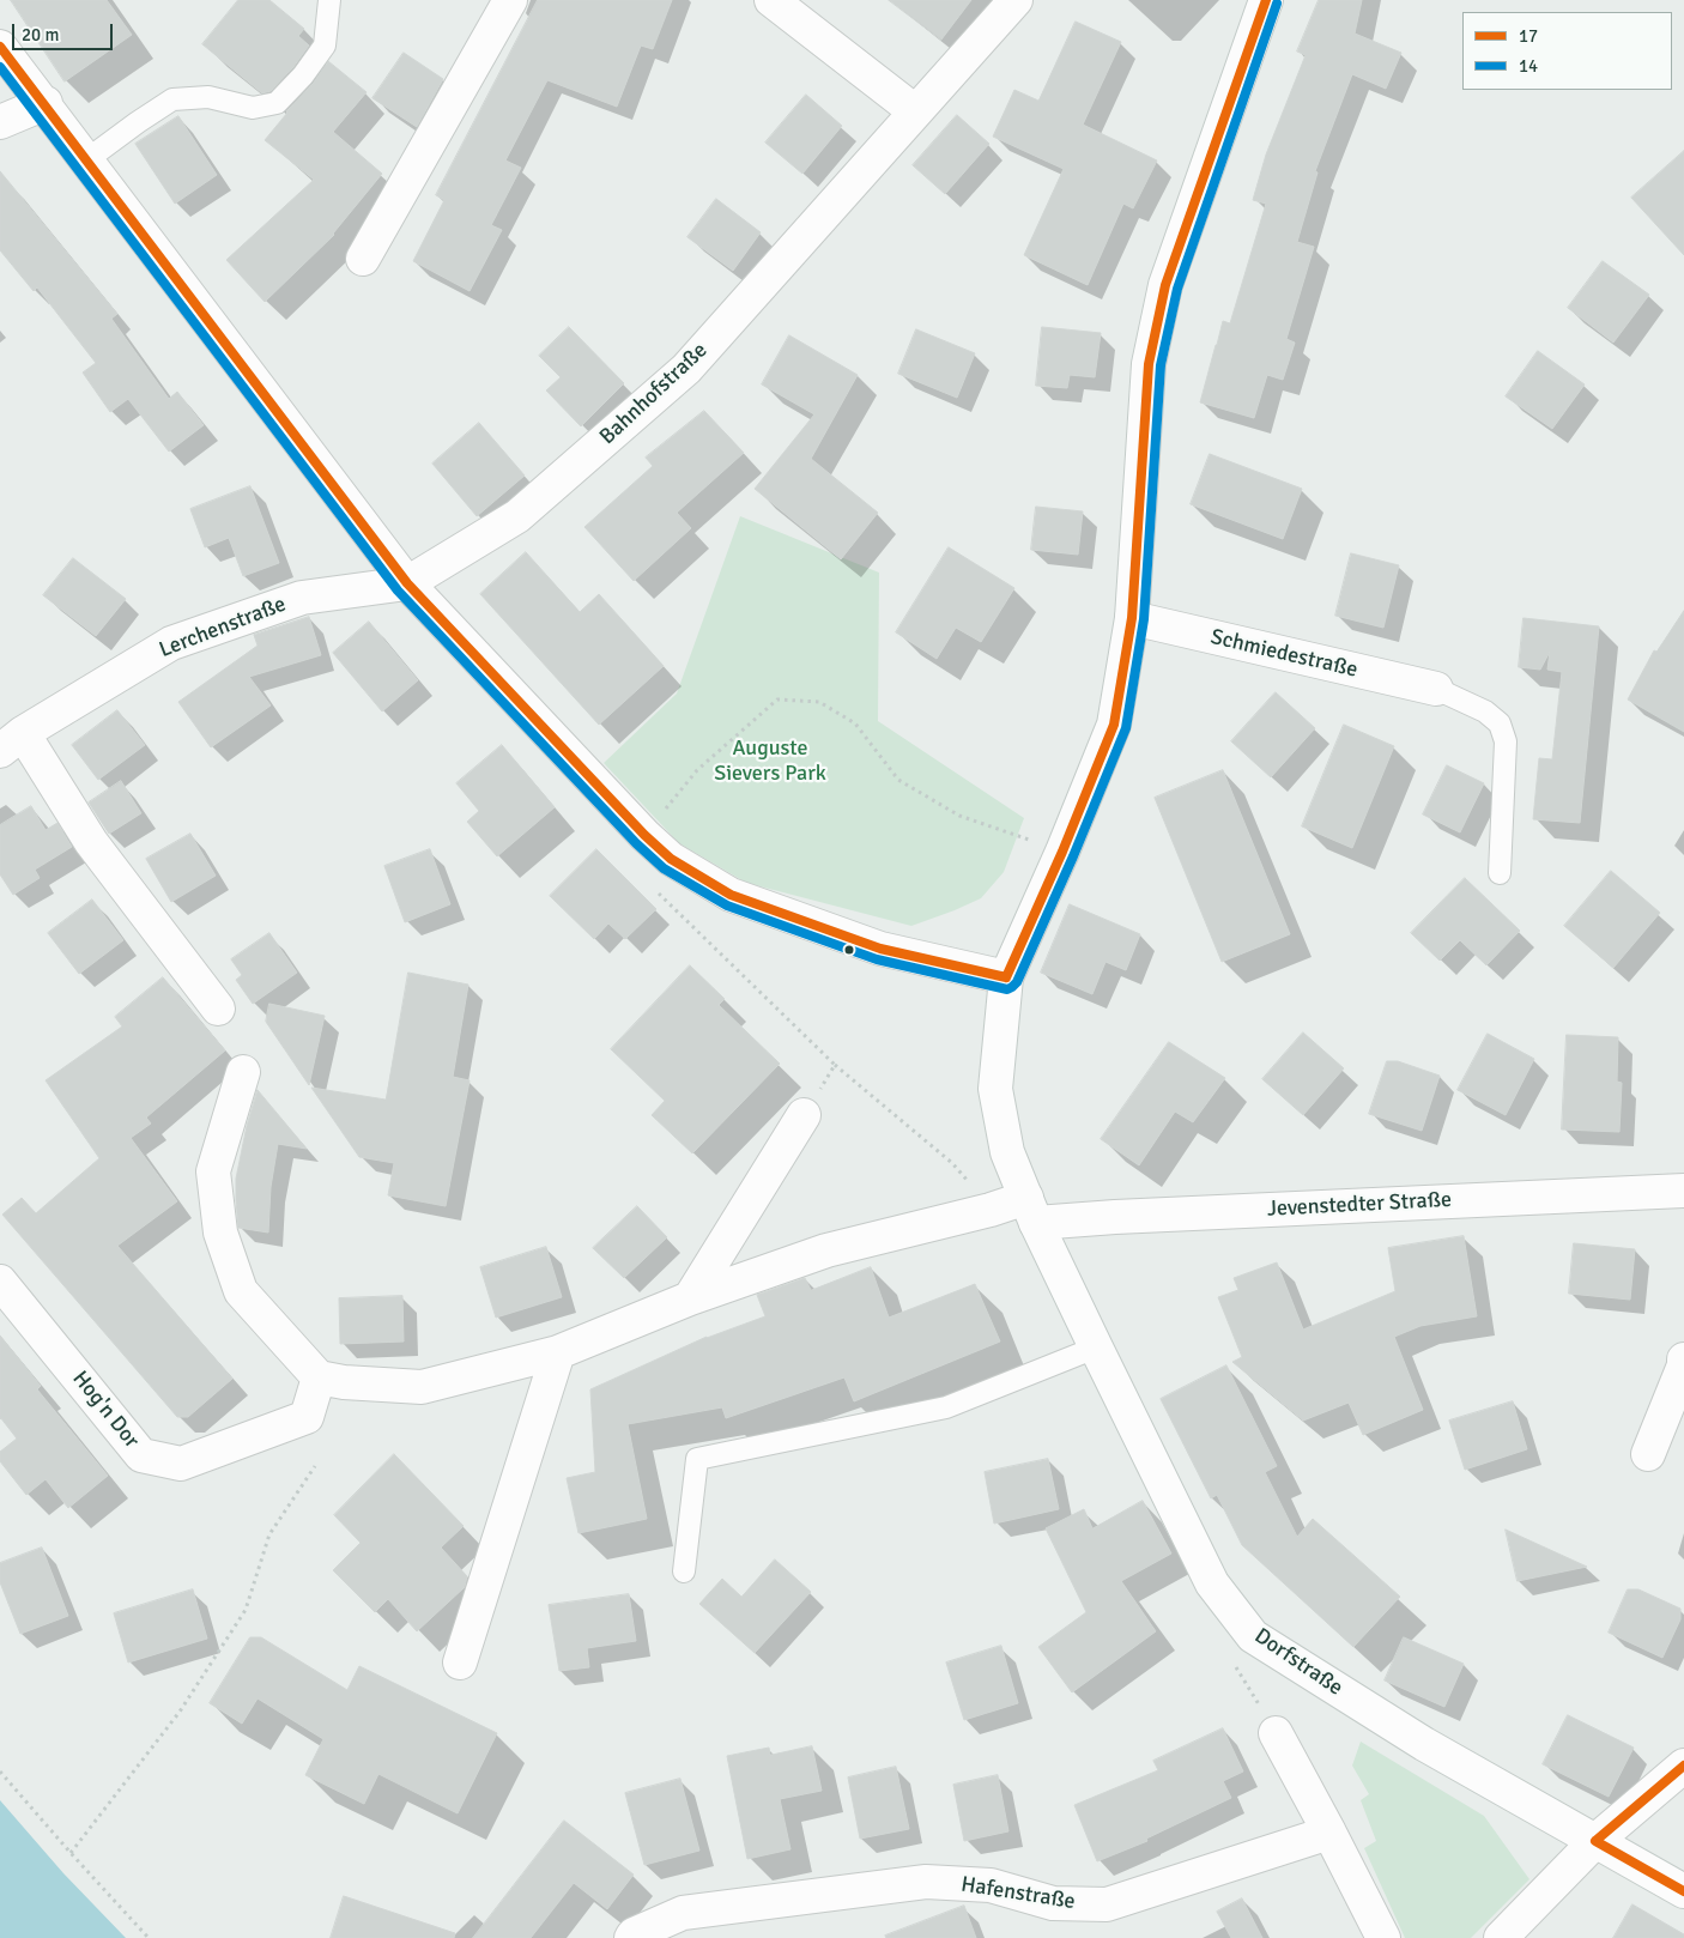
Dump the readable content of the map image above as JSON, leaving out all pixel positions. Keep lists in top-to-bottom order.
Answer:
{
  "streets": {
    "street": [
      "Bahnhofstraße",
      "Lerchenstraße",
      "Schmiedestraße",
      "Jevenstedter Straße",
      "Hog'n Dor",
      "Dorfstraße",
      "Hafenstraße"
    ]
  },
  "crossings": [
    ["Bahnhofstraße", "Lerchenstraße"],
    ["Jevenstedter Straße", "Dorfstraße"]
  ],
  "parks": ["Auguste Sievers Park"],
  "lines": ["transit line 17", "transit line 14"],
  "legend": ["17", "14"],
  "scale_bar": "20 m"
}
